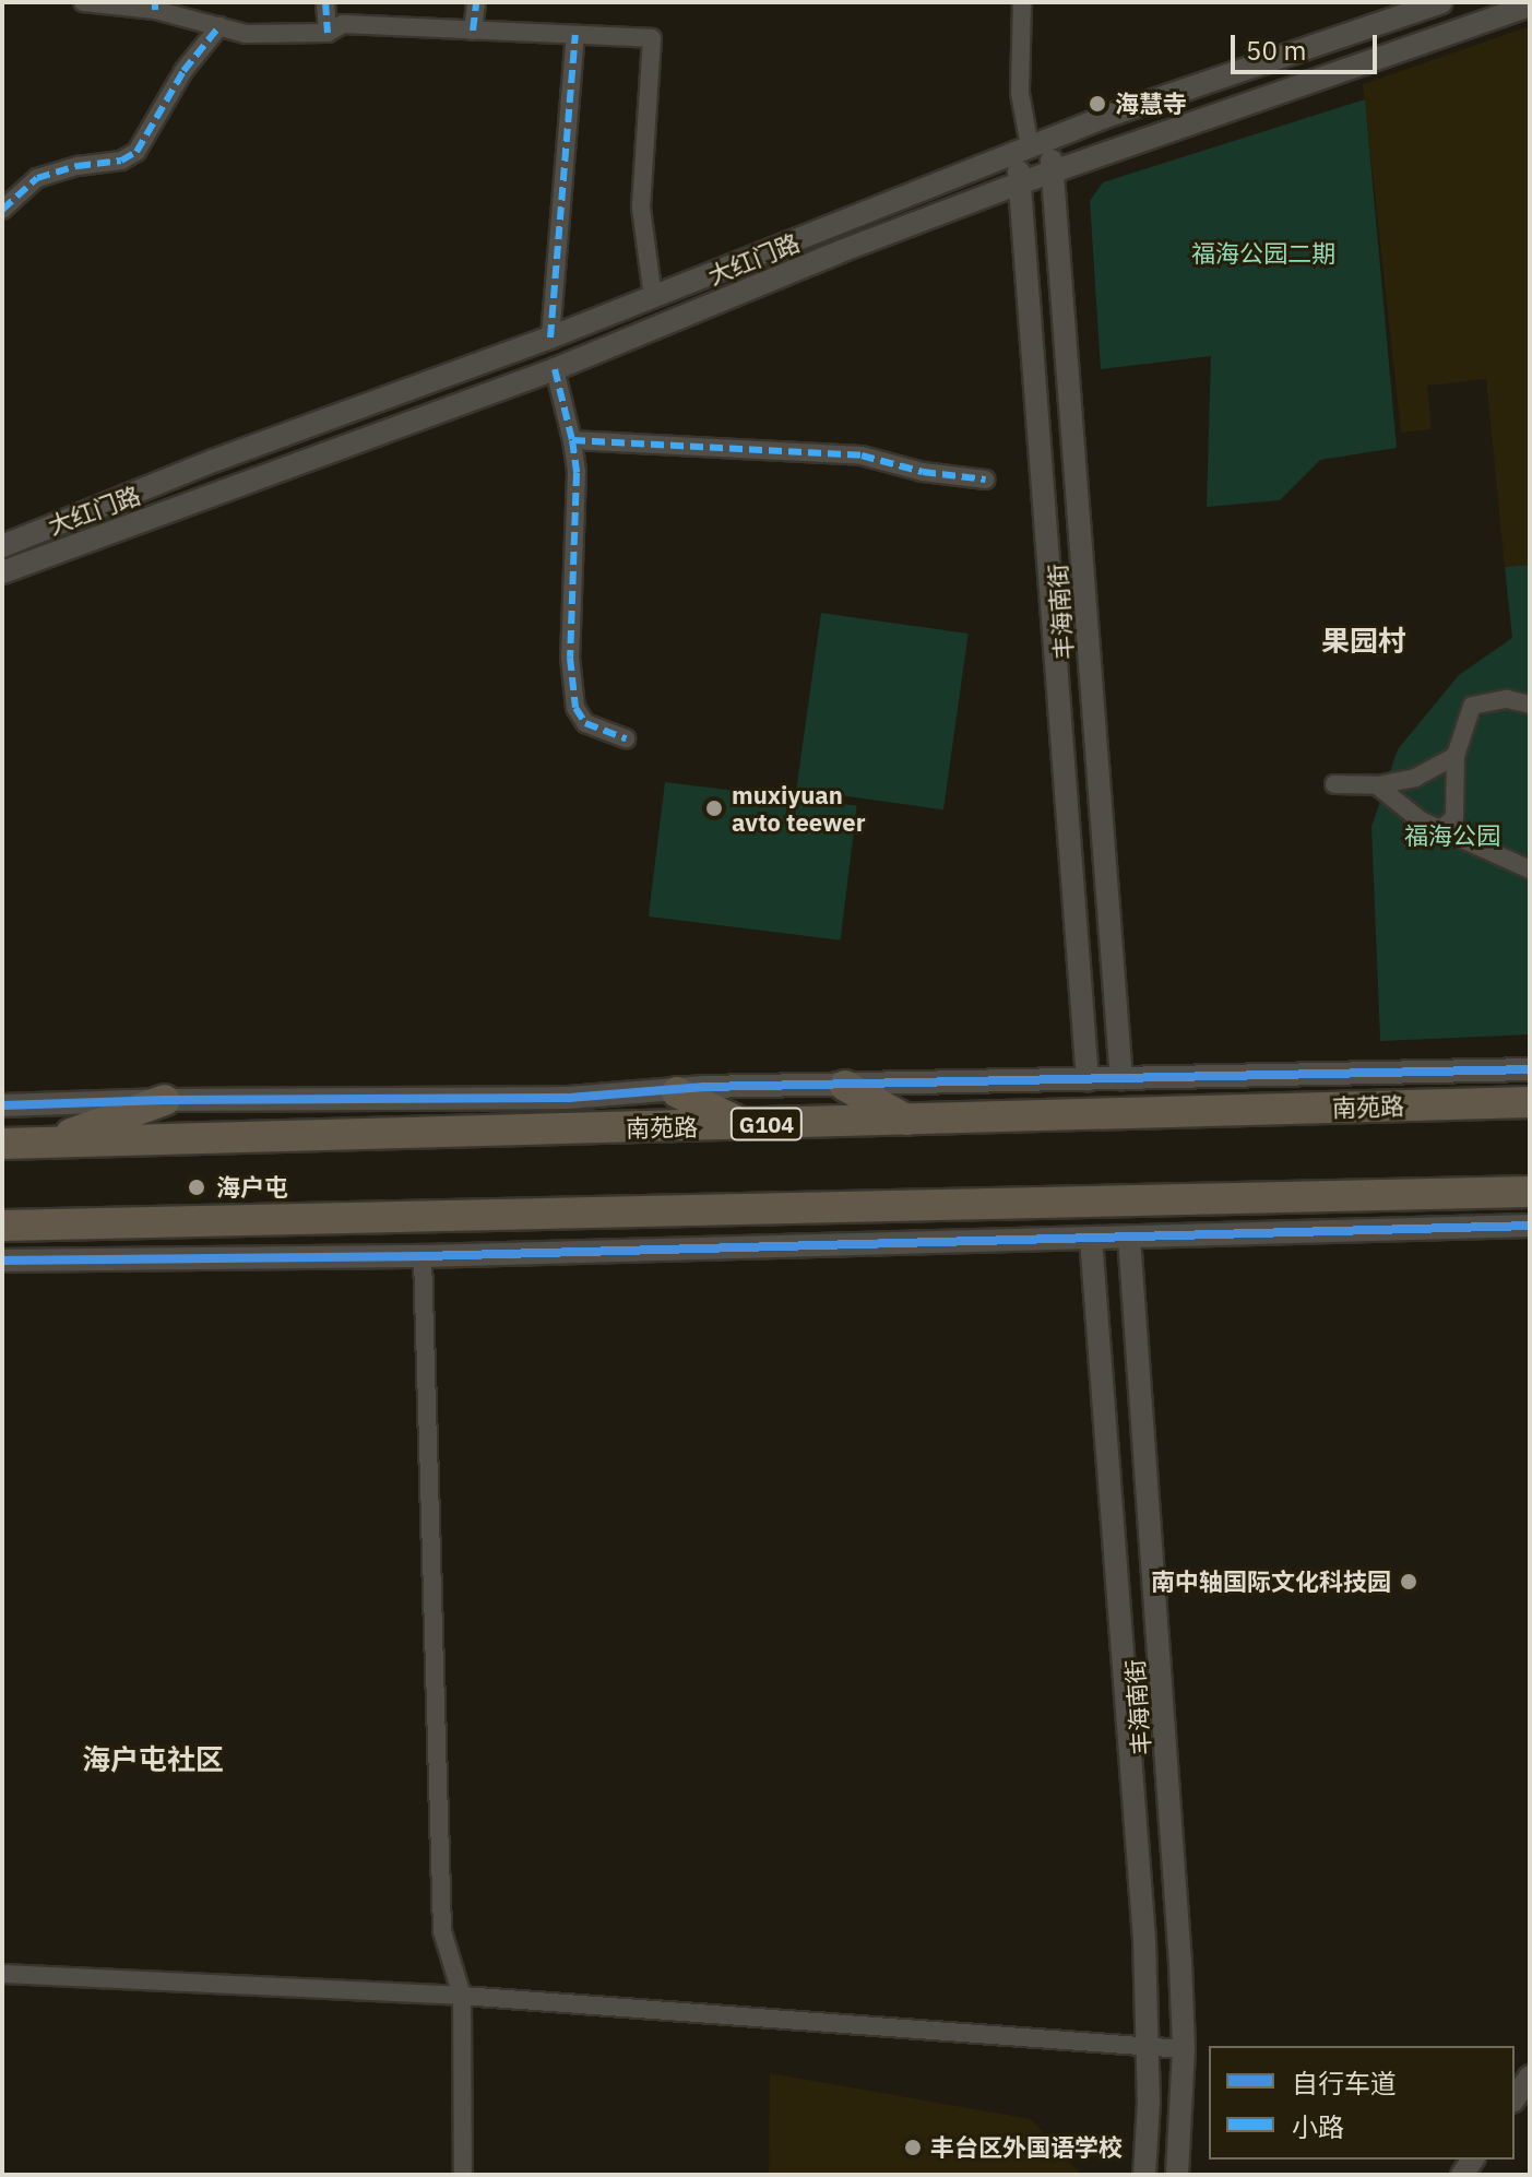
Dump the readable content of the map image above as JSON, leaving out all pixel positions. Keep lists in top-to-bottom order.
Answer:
{
  "streets": {
    "highway": ["南苑路", "G104"],
    "street": ["大红门路", "丰海南街"]
  },
  "crossings": [
    ["大红门路", "丰海南街"]
  ],
  "districts": ["果园村", "海户屯社区"],
  "parks": ["福海公园二期", "福海公园"],
  "places": [
    "海慧寺",
    "muxiyuan avto teewer",
    "海户屯",
    "南中轴国际文化科技园",
    "丰台区外国语学校"
  ],
  "legend": ["自行车道", "小路"],
  "scale_bar": "50 m"
}
